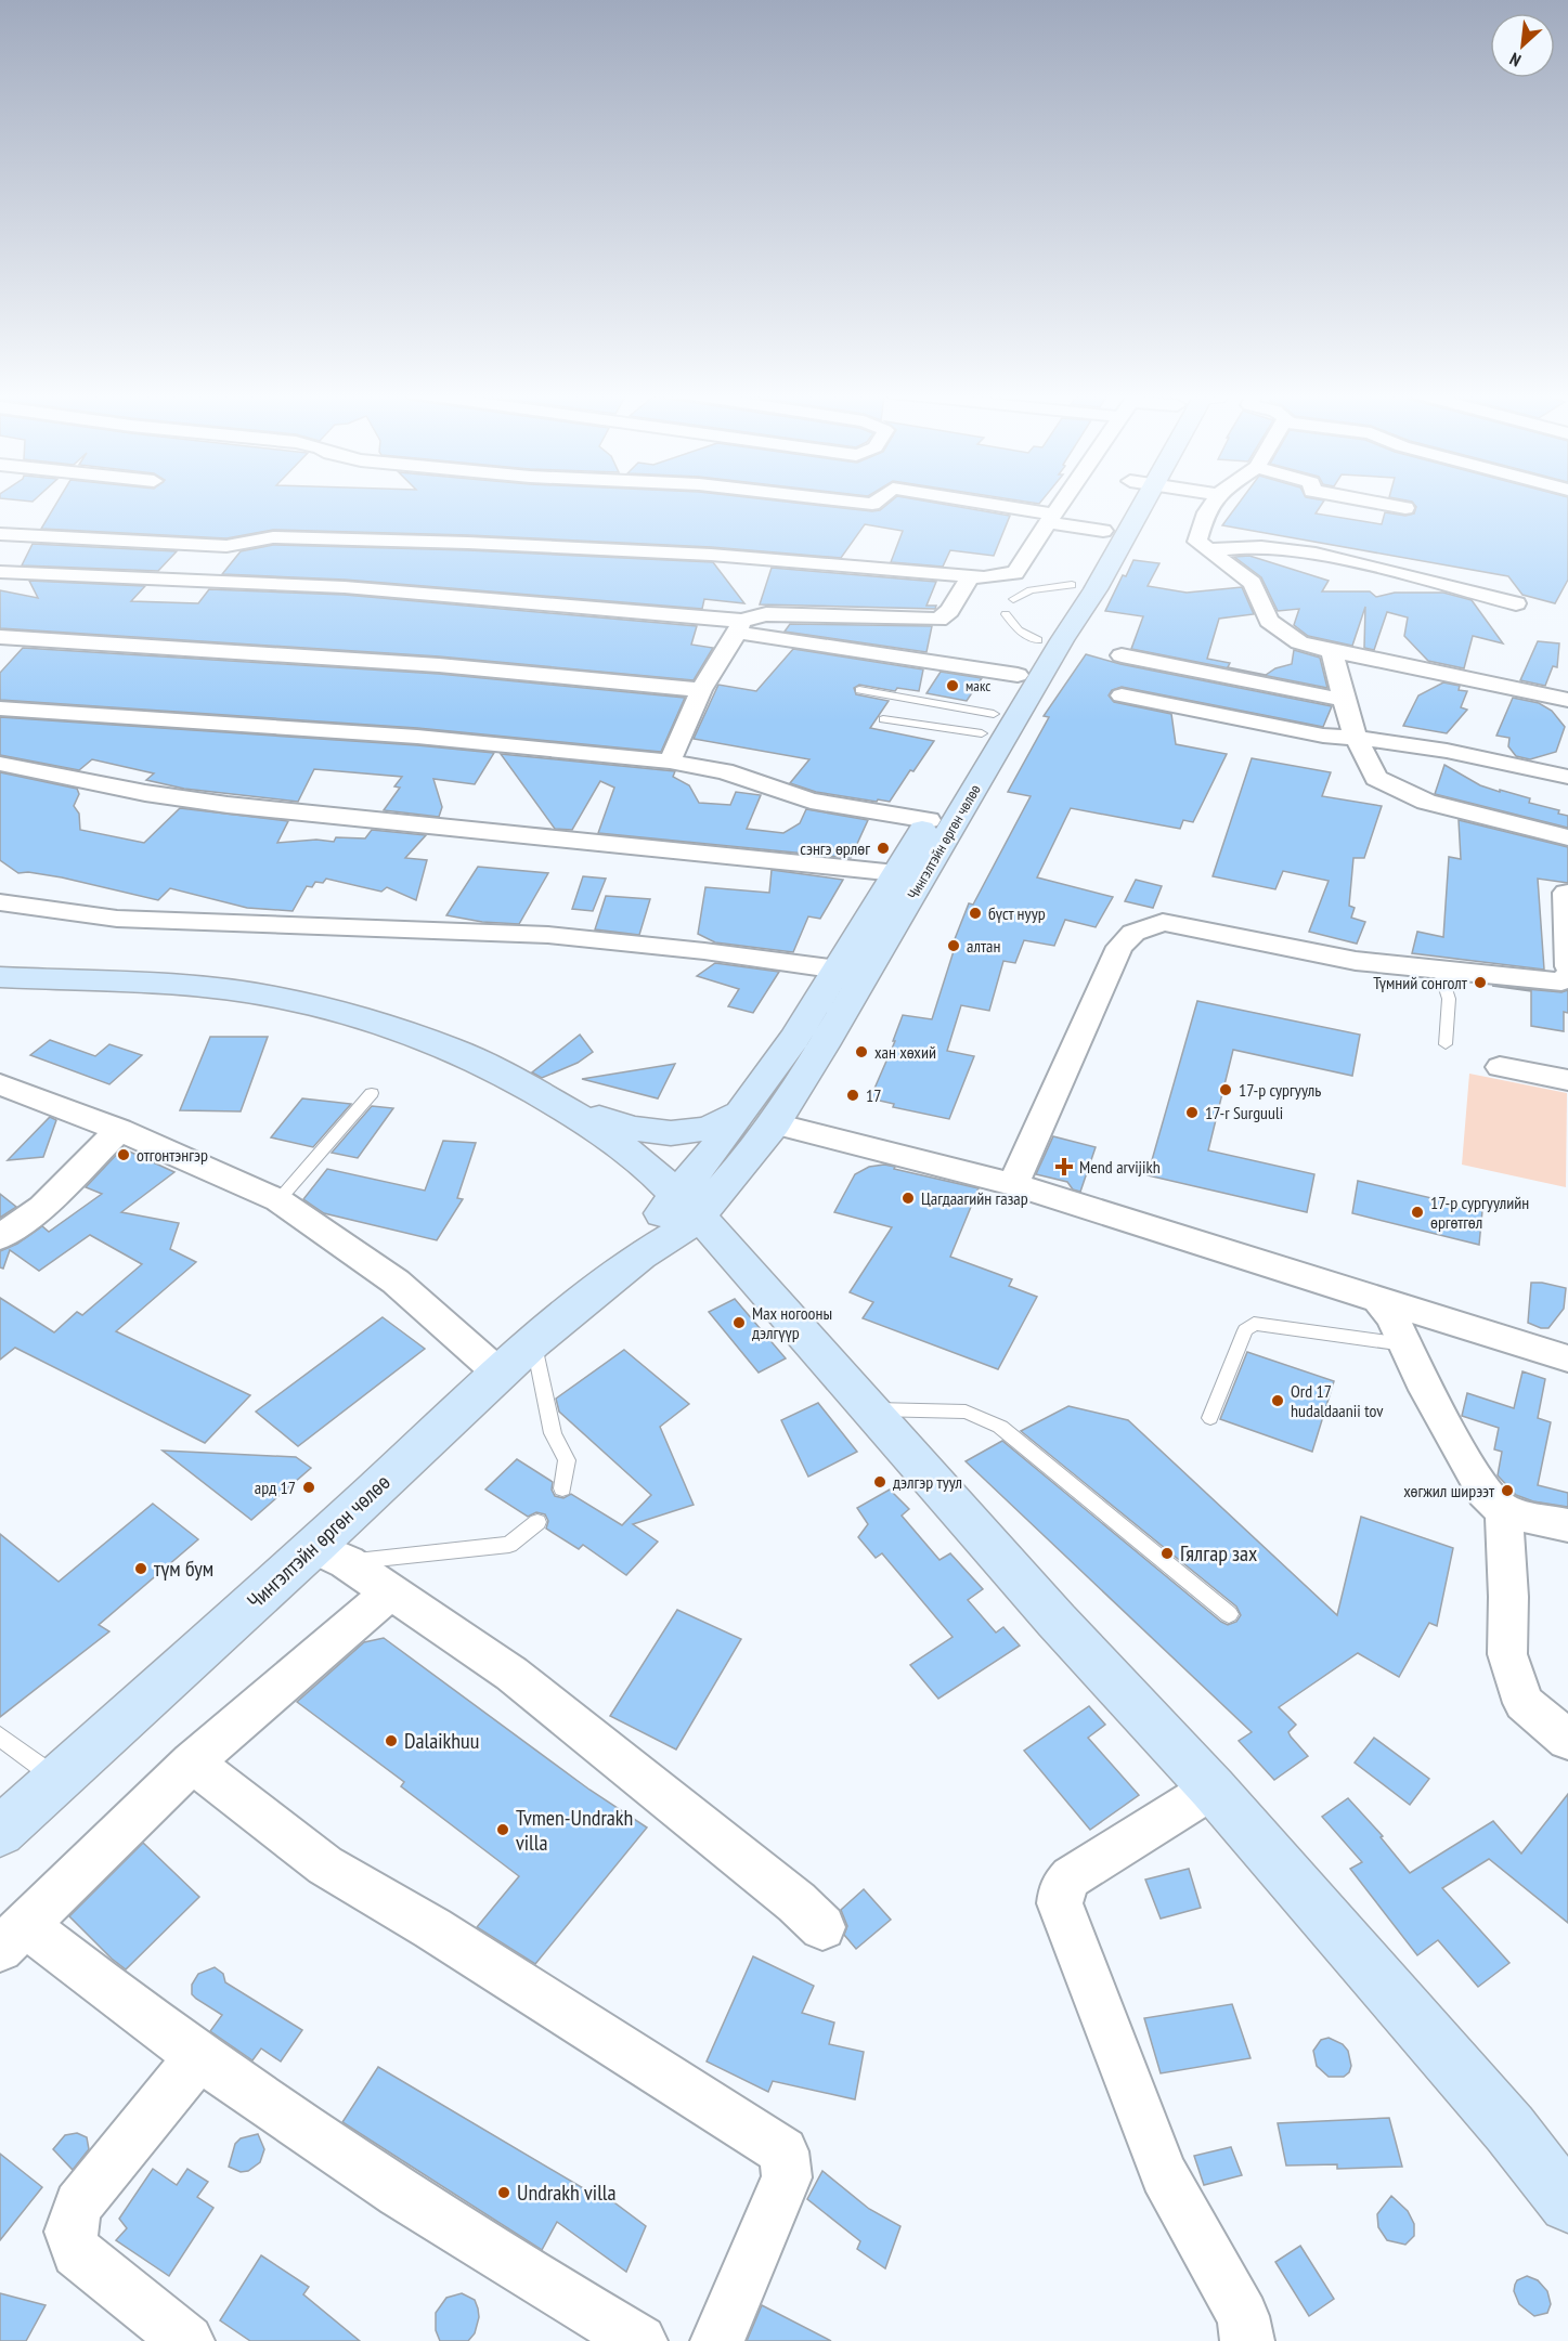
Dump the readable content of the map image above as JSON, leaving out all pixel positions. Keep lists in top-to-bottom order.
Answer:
{
  "streets": {
    "main road": ["Чингэлтэйн өргөн чөлөө"]
  },
  "places": {
    "other": [
      "макс",
      "сэнгэ өрлөг",
      "бүст нуур",
      "алтан",
      "Түмний сонголт",
      "хан хөхий",
      "17-р сургууль",
      "17",
      "17-r Surguuli",
      "отгонтэнгэр",
      "Цагдаагийн газар",
      "17-р сургуулийн өргөтгөл",
      "Мах ногооны дэлгүүр",
      "Ord 17 hudaldaanii tov",
      "дэлгэр туул",
      "ард 17",
      "хөгжил ширээт",
      "Гялгар зах",
      "түм бум",
      "Dalaikhuu",
      "Tvmen-Undrakh villa",
      "Undrakh villa"
    ],
    "health": ["Mend arvijikh"]
  },
  "north": "bottom left"
}
